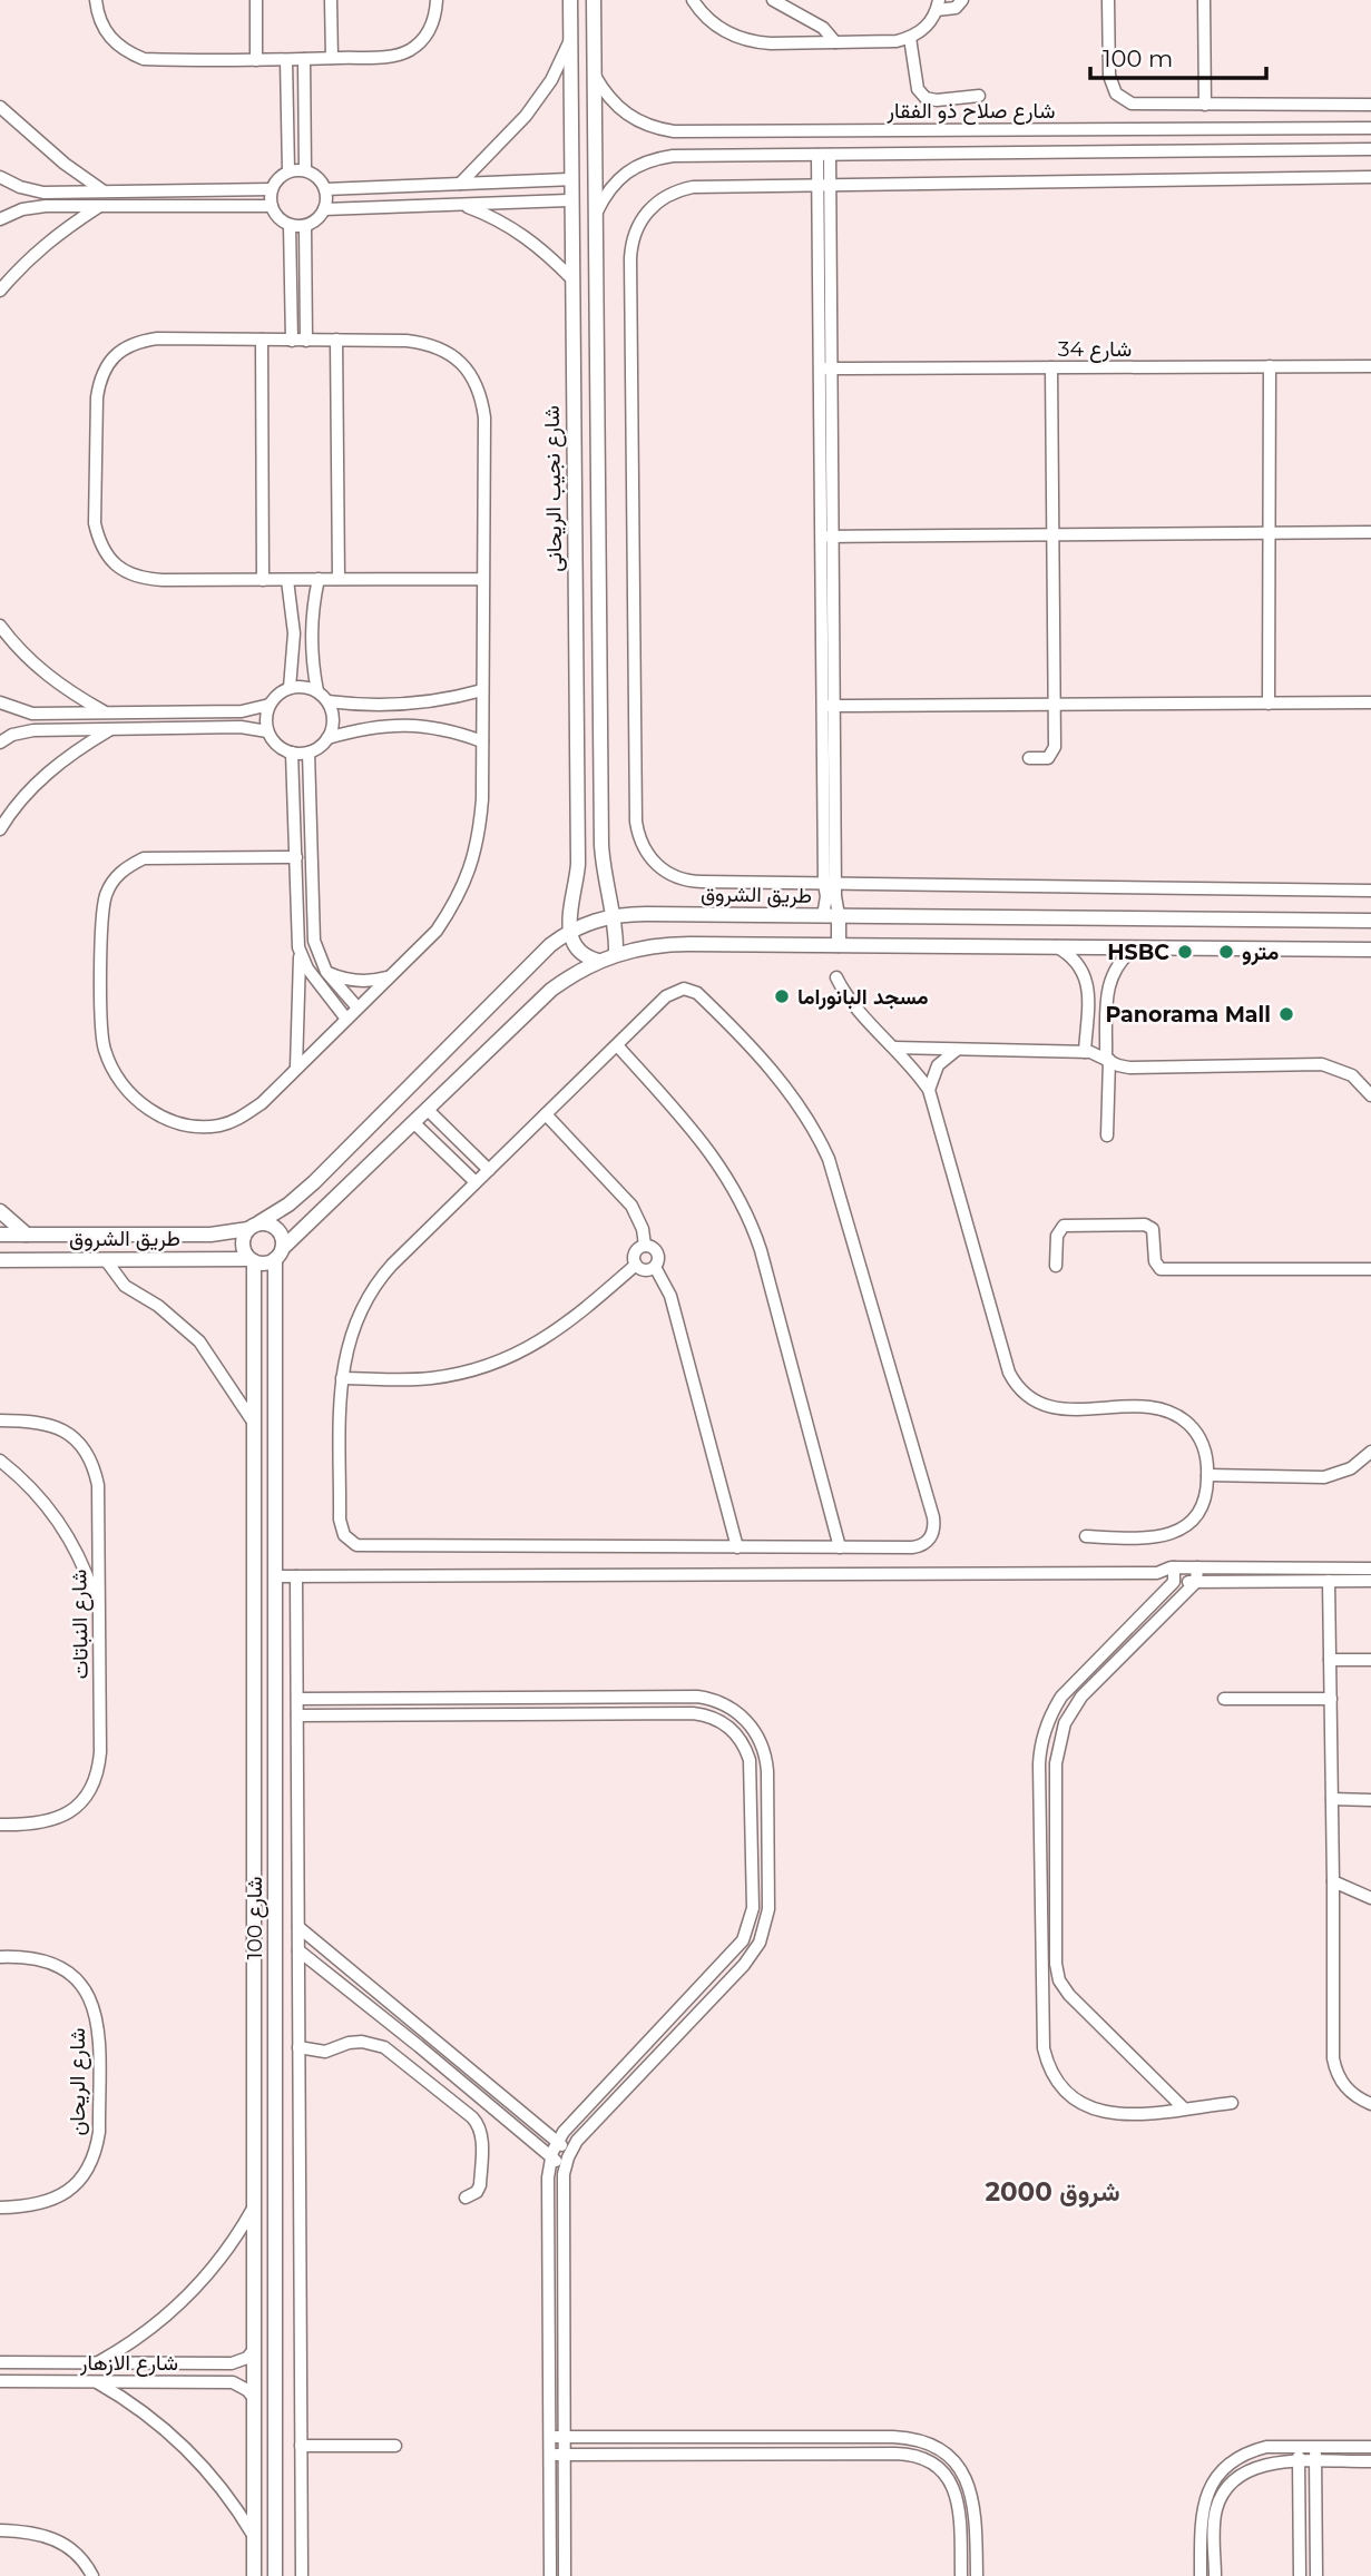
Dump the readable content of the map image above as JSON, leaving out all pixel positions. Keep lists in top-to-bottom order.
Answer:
{
  "streets": {
    "street": [
      "شارع صلاح ذو الفقار",
      "شارع 34",
      "شارع نجيب الريحانى",
      "طريق الشروق",
      "شارع النباتات",
      "شارع 100",
      "شارع الريحان",
      "شارع الازهار"
    ]
  },
  "crossings": [
    ["شارع نجيب الريحانى", "طريق الشروق"],
    ["طريق الشروق", "شارع 100"],
    ["شارع 100", "شارع الازهار"]
  ],
  "districts": ["شروق 2000"],
  "places": [
    "HSBC",
    "مترو",
    "مسجد البانوراما",
    "Panorama Mall"
  ],
  "scale_bar": "100 m"
}
